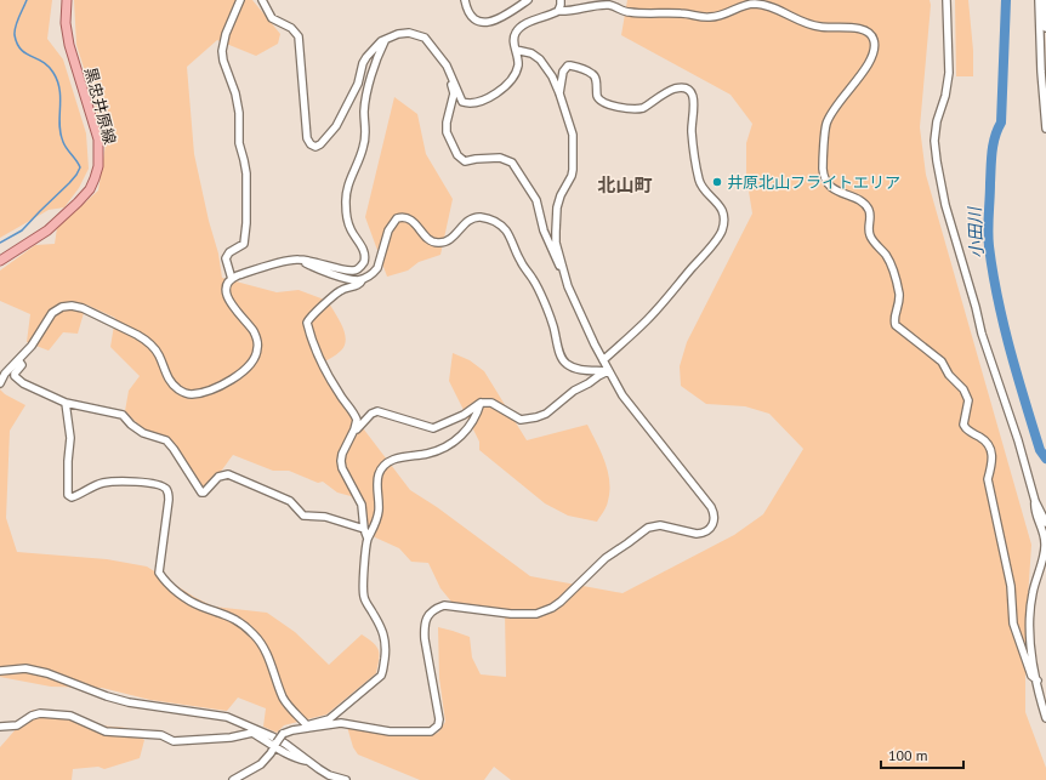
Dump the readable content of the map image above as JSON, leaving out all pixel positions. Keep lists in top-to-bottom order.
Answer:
{
  "streets": {
    "main road": ["黒忠井原線"]
  },
  "districts": ["北山町"],
  "water": ["小田川"],
  "places": ["井原北山フライトエリア"],
  "scale_bar": "100 m"
}
